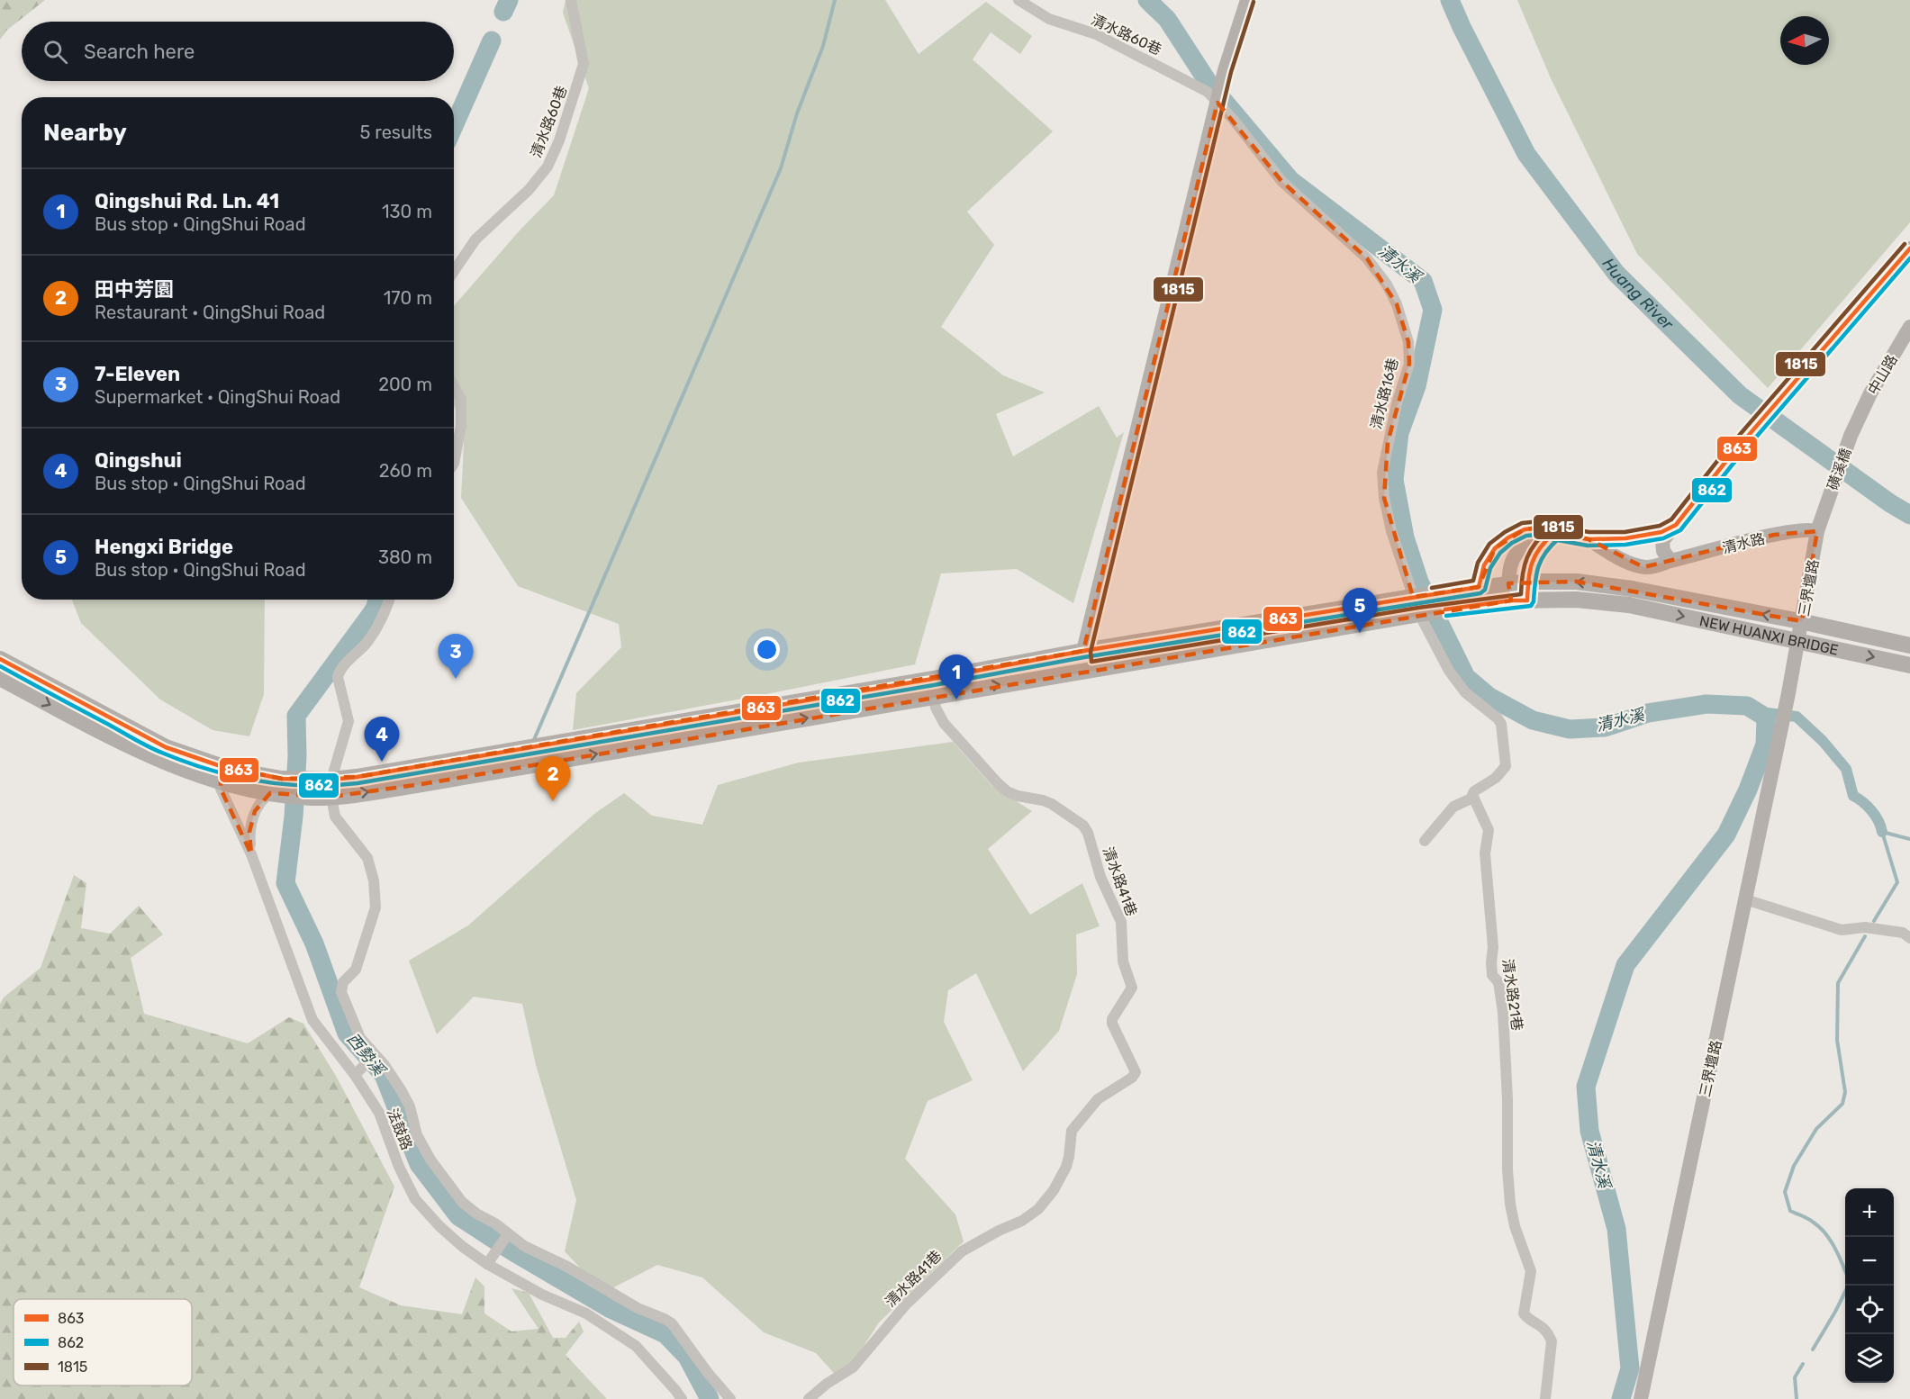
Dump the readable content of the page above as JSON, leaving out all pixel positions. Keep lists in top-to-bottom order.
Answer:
{
  "streets": {
    "main road": ["NEW HUANXI BRIDGE"],
    "street": [
      "清水路60巷",
      "中山路",
      "清水路16巷",
      "磺溪橋",
      "清水路",
      "三界壇路",
      "清水路41巷",
      "清水路21巷",
      "法鼓路"
    ]
  },
  "crossings": [
    ["清水路60巷", "清水路16巷"],
    ["中山路", "磺溪橋"],
    ["磺溪橋", "三界壇路"],
    ["清水路", "三界壇路"]
  ],
  "water": ["清水溪", "Huang River", "西勢溪"],
  "lines": ["transit line 1815", "transit line 863", "transit line 862"],
  "legend": ["863", "862", "1815"],
  "north": "left",
  "page": {
    "search": "Search here",
    "heading": ["Nearby", "5 results"],
    "list": [
      {
        "mark": "1",
        "name": "Qingshui Rd. Ln. 41",
        "note": "Bus stop · QingShui Road",
        "value": "130 m"
      },
      {
        "mark": "2",
        "name": "田中芳園",
        "note": "Restaurant · QingShui Road",
        "value": "170 m"
      },
      {
        "mark": "3",
        "name": "7-Eleven",
        "note": "Supermarket · QingShui Road",
        "value": "200 m"
      },
      {
        "mark": "4",
        "name": "Qingshui",
        "note": "Bus stop · QingShui Road",
        "value": "260 m"
      },
      {
        "mark": "5",
        "name": "Hengxi Bridge",
        "note": "Bus stop · QingShui Road",
        "value": "380 m"
      }
    ],
    "pins": [
      "5",
      "3",
      "1",
      "4",
      "2"
    ],
    "map_buttons": ["+", "−"]
  }
}
